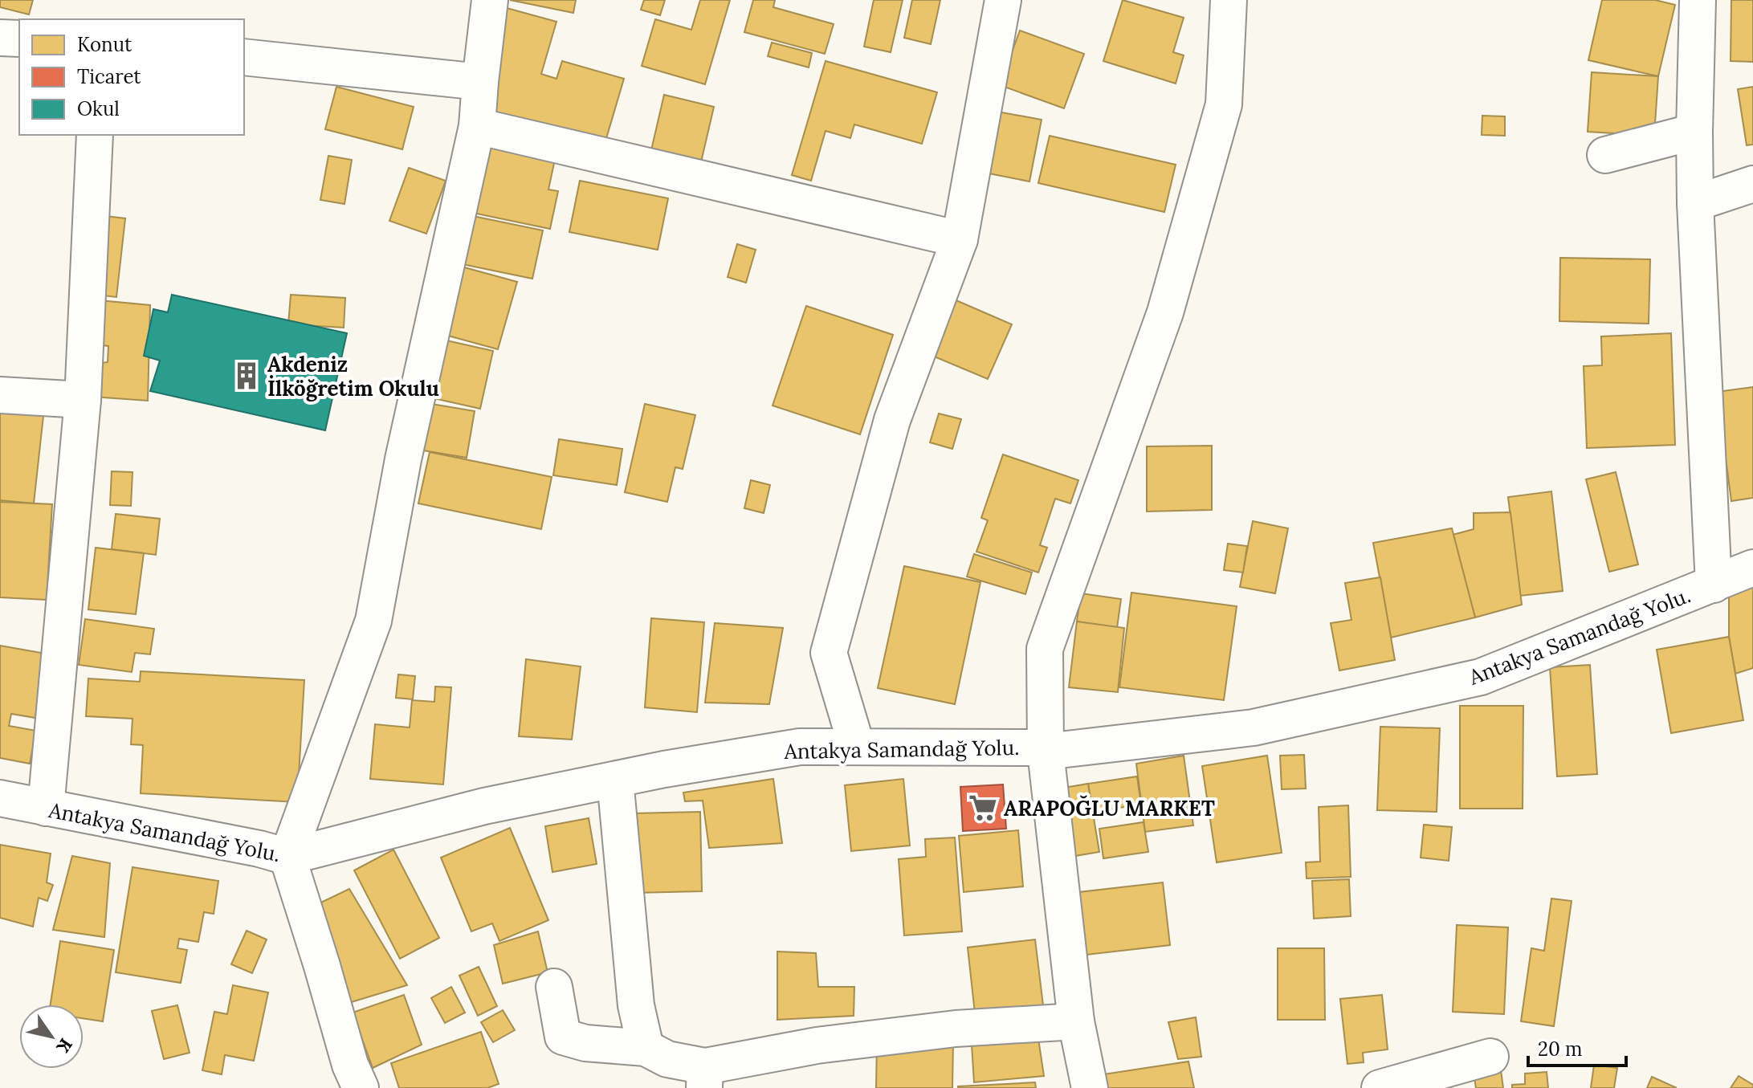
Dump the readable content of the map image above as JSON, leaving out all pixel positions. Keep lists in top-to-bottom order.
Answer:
{
  "streets": {
    "street": ["Antakya Samandağ Yolu."]
  },
  "places": {
    "building": ["Akdeniz İlköğretim Okulu"],
    "supermarket": ["ARAPOĞLU MARKET"]
  },
  "legend": ["Konut", "Ticaret", "Okul"],
  "scale_bar": "20 m",
  "north": "bottom right"
}
